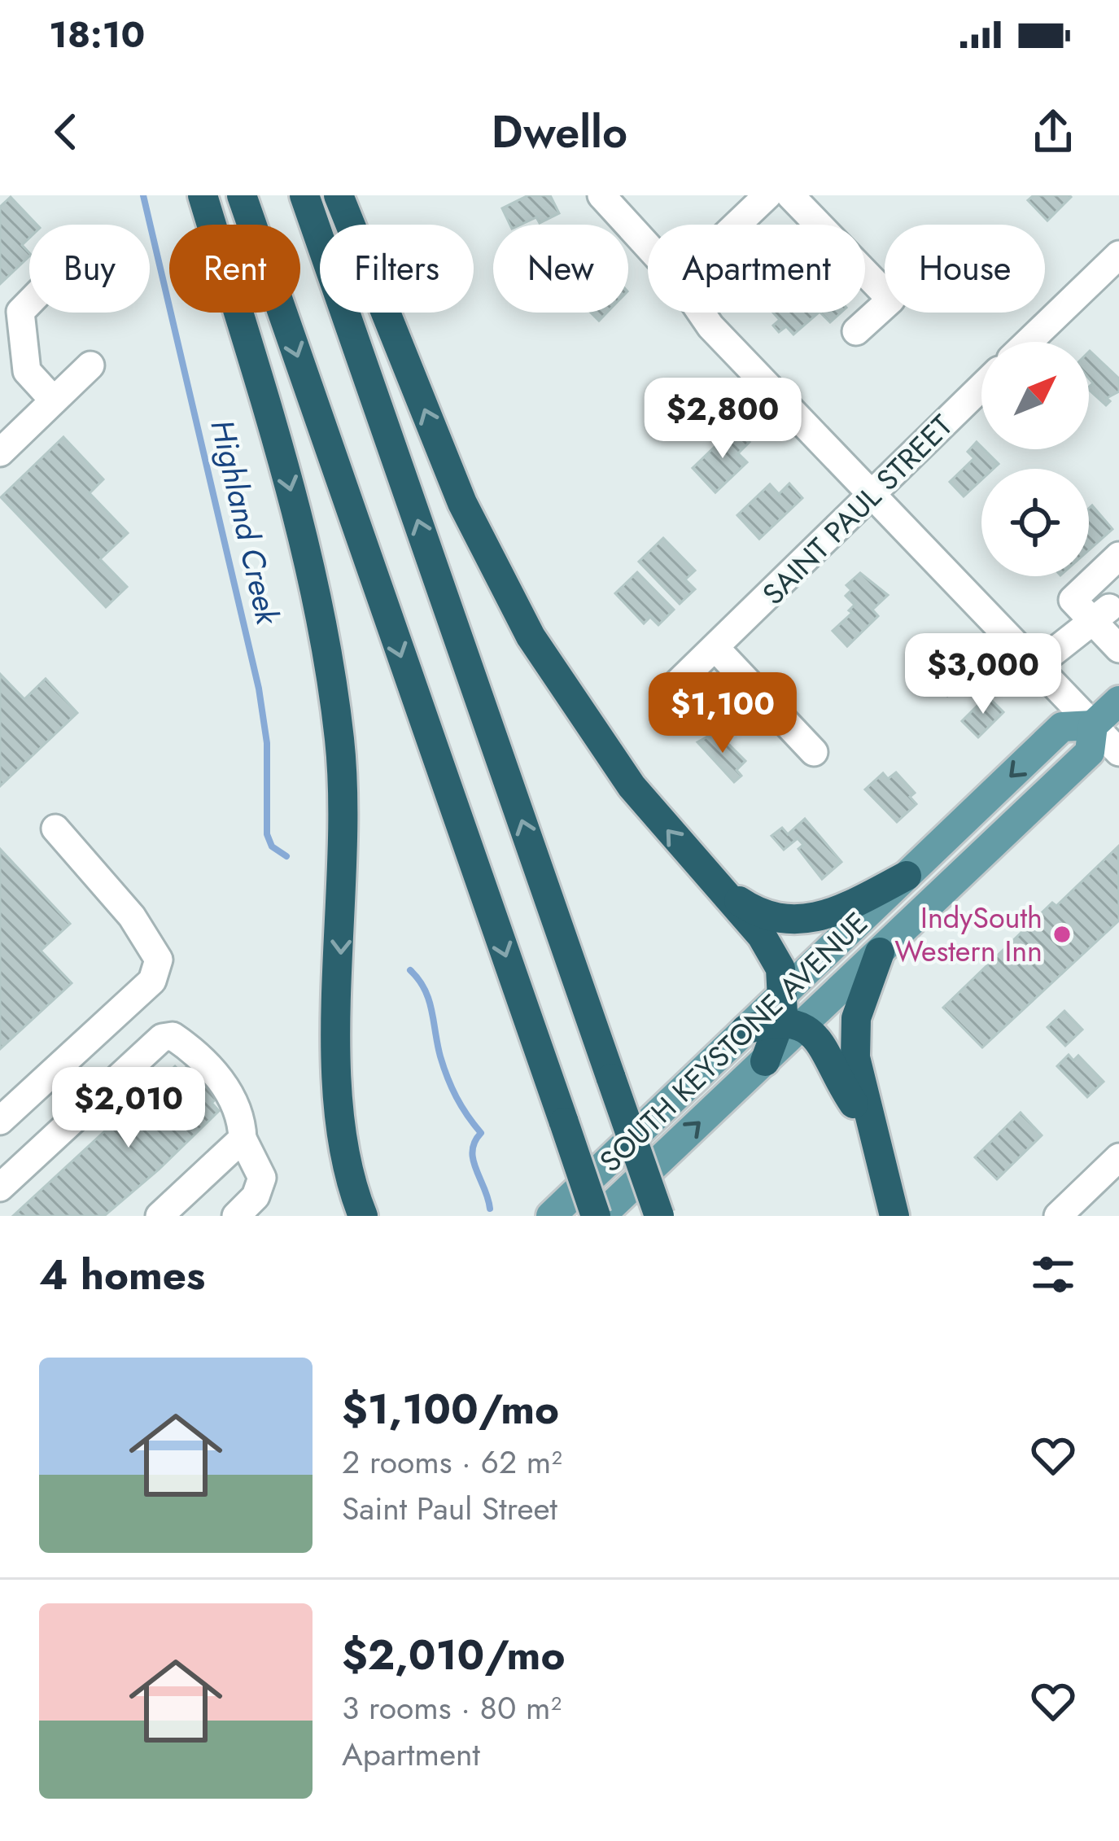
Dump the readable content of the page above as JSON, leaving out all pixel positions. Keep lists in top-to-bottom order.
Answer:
{
  "streets": {
    "main road": ["SOUTH KEYSTONE AVENUE"],
    "street": ["SAINT PAUL STREET"]
  },
  "water": ["Highland Creek"],
  "places": ["IndySouth Western Inn"],
  "north": "top right",
  "page": {
    "status": "18:10",
    "header": "Dwello",
    "chip": [
      "Buy",
      "Rent",
      "Filters",
      "New",
      "Apartment",
      "House"
    ],
    "price": [
      "$2,800",
      "$3,000",
      "$1,100",
      "$2,010"
    ],
    "heading": "4 homes",
    "list": [
      {
        "name": "$1,100/mo",
        "note": "2 rooms · 62 m² · Saint Paul Street"
      },
      {
        "name": "$2,010/mo",
        "note": "3 rooms · 80 m² · Apartment"
      }
    ]
  }
}
